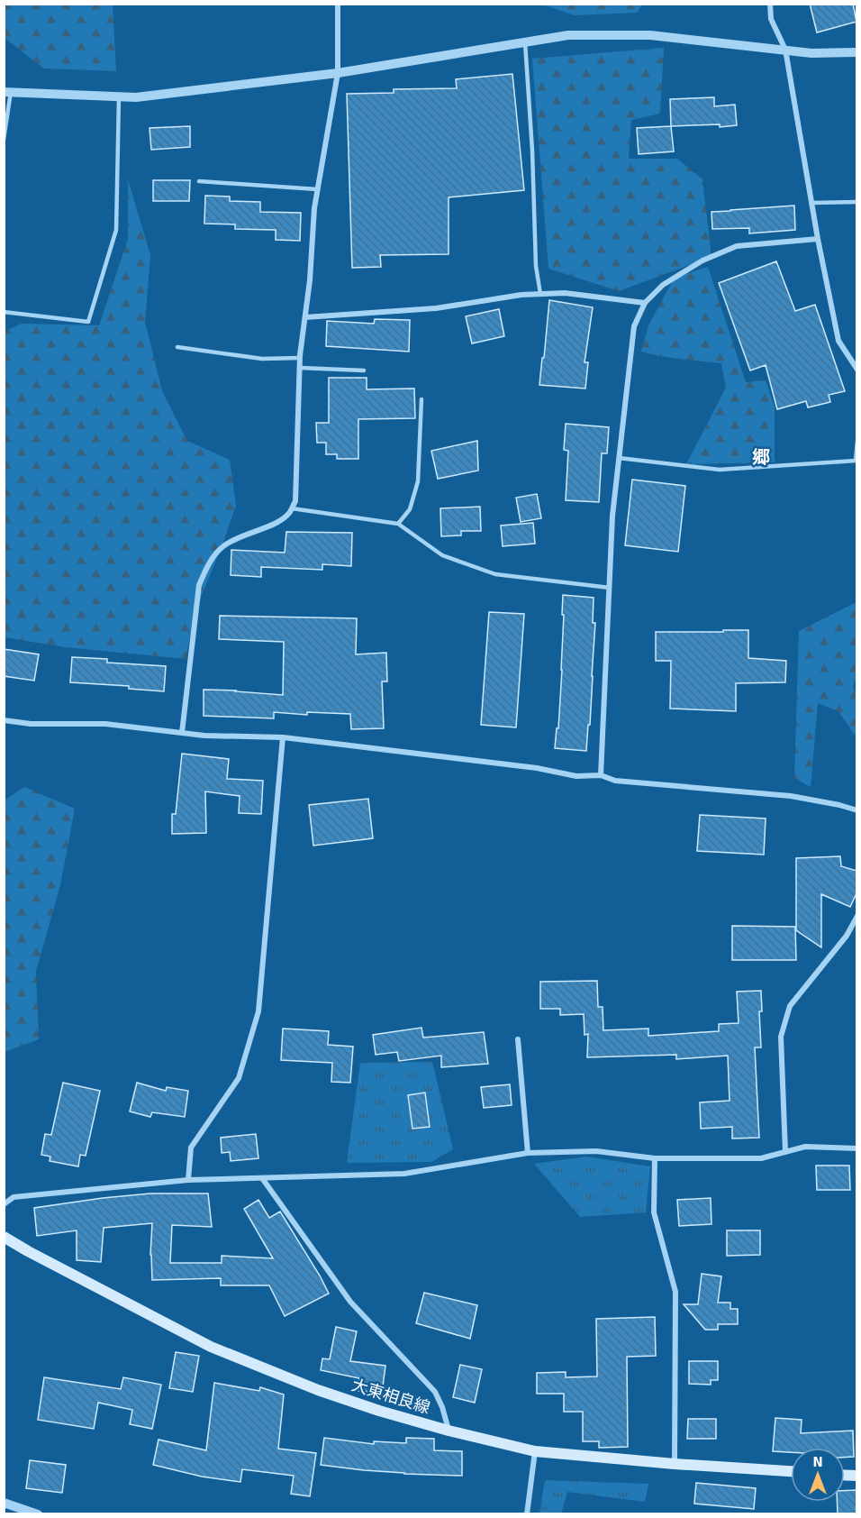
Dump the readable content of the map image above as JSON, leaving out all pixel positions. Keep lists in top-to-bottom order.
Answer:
{
  "streets": {
    "main road": ["大東相良線"]
  },
  "districts": ["郷"],
  "north": "top"
}
